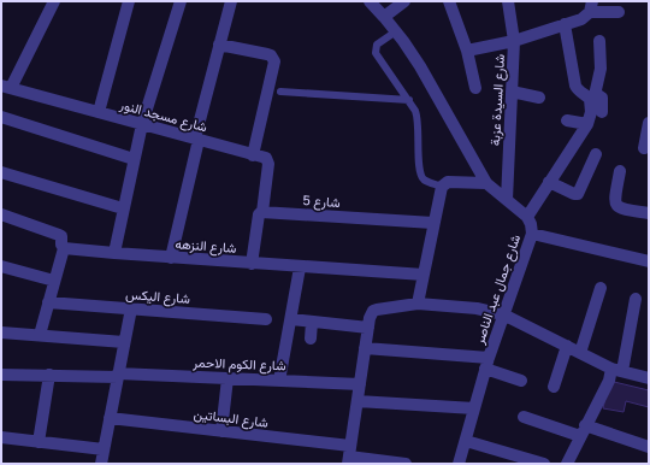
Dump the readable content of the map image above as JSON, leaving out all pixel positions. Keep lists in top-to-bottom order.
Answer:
{
  "streets": {
    "street": [
      "شارع السيدة عزبة",
      "شارع مسجد النور",
      "شارع 5",
      "شارع النزهه",
      "شارع جمال عبد الناصر",
      "شارع اليكس",
      "شارع الكوم الاحمر",
      "شارع البساتين"
    ]
  },
  "crossings": [
    ["شارع مسجد النور", "شارع 5"]
  ]
}
